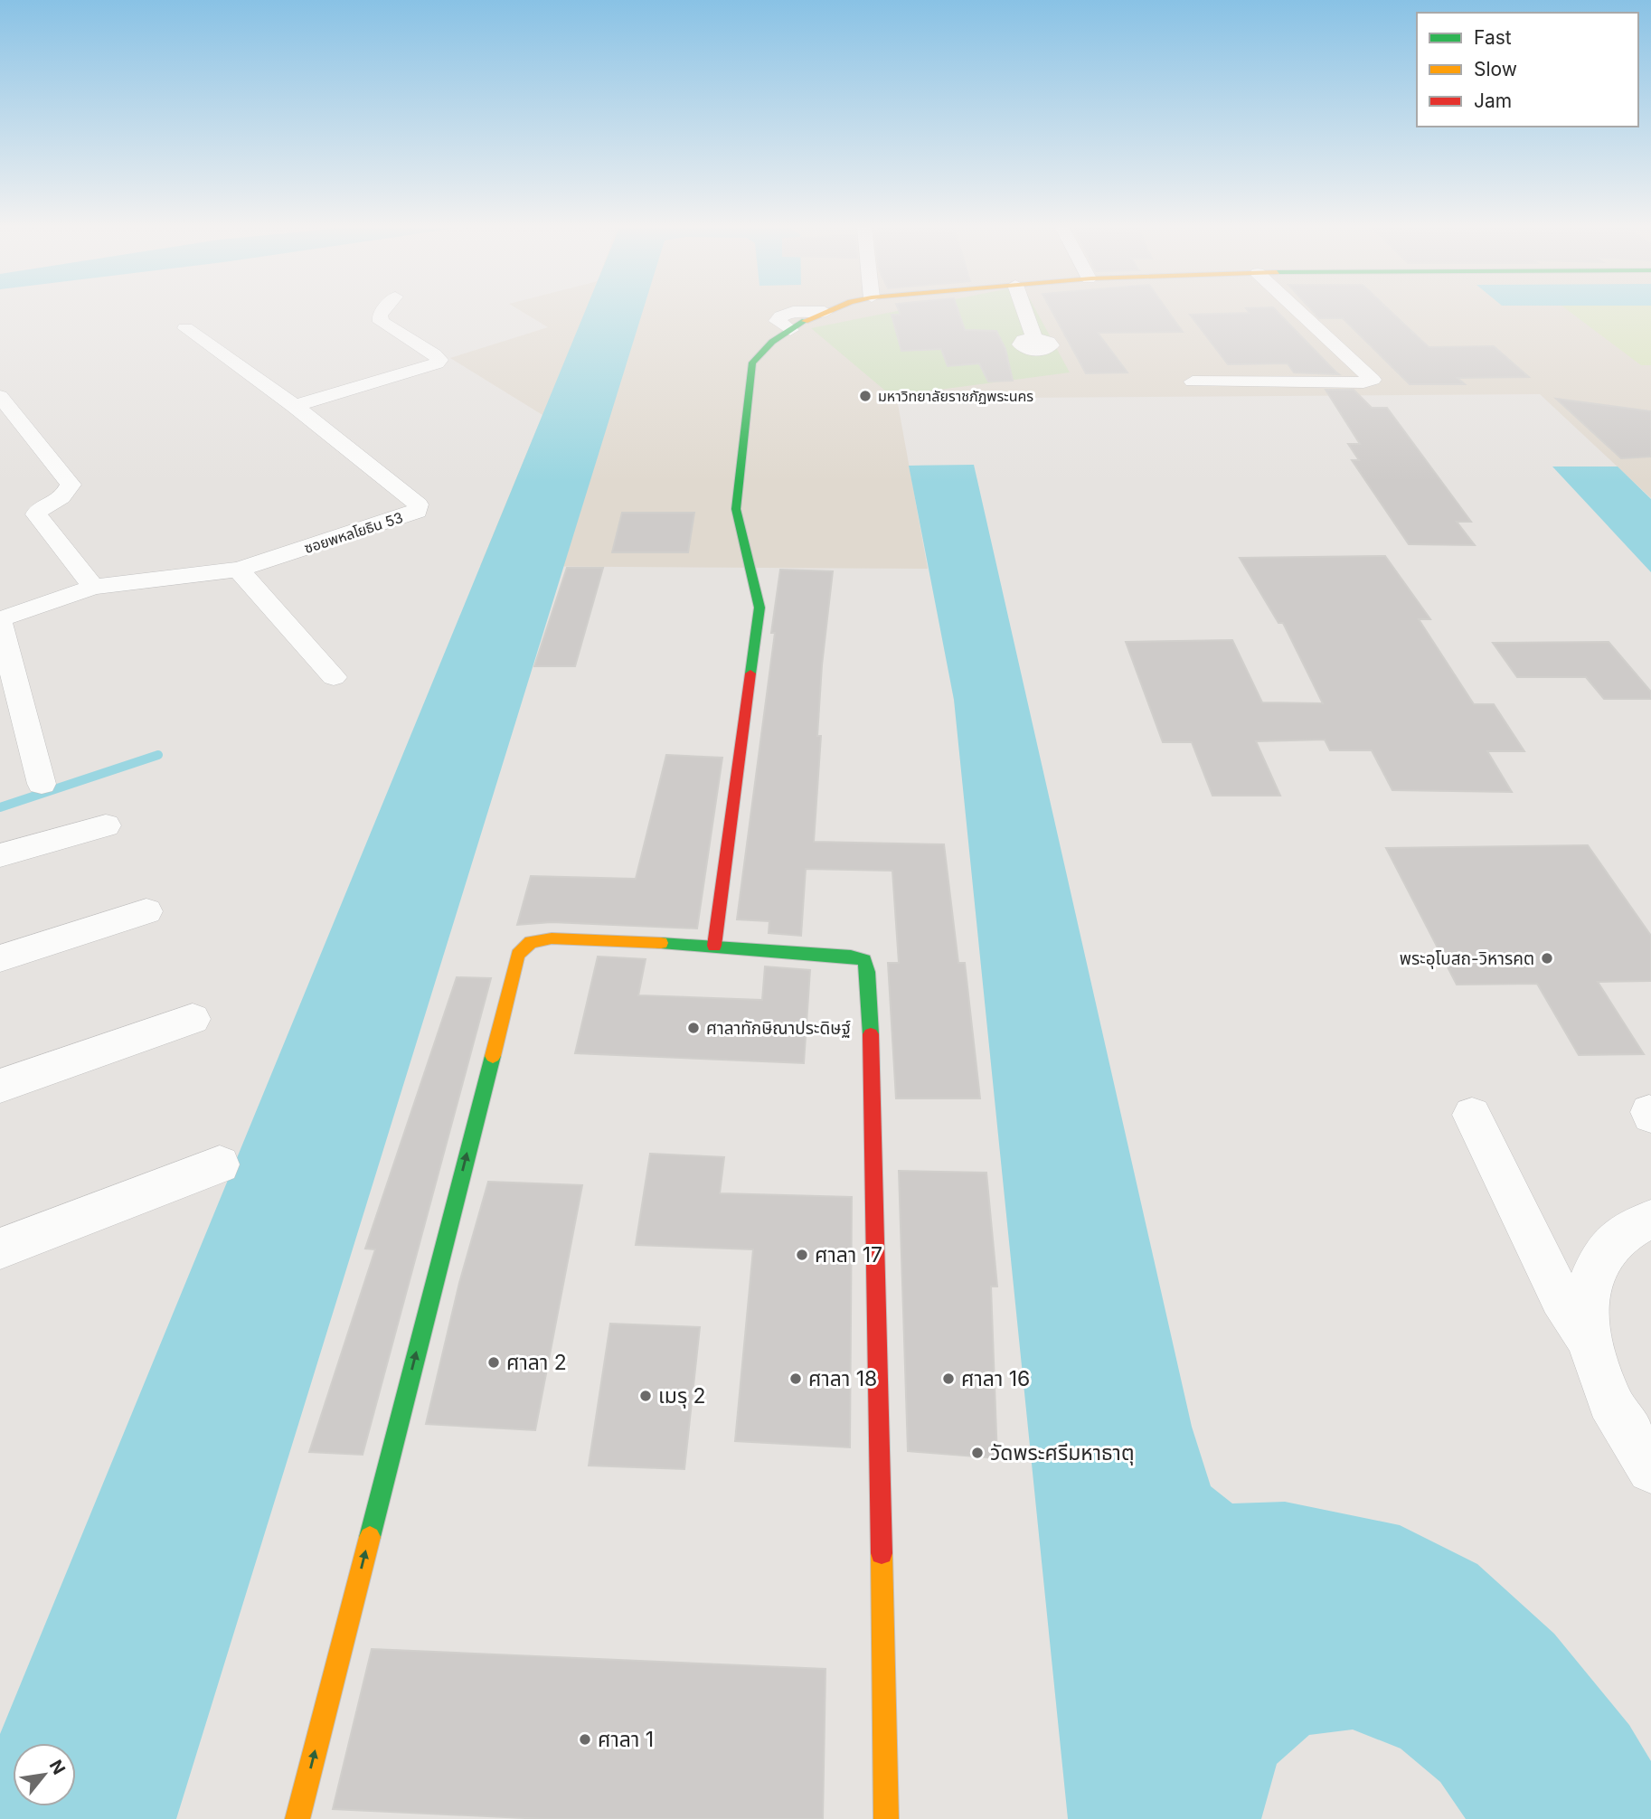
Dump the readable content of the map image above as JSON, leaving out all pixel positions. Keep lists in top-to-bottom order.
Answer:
{
  "streets": {
    "street": ["ซอยพหลโยธิน 53"]
  },
  "places": [
    "มหาวิทยาลัยราชภัฏพระนคร",
    "พระอุโบสถ-วิหารคต",
    "ศาลาทักษิณาประดิษฐ์",
    "ศาลา 17",
    "ศาลา 2",
    "ศาลา 18",
    "ศาลา 16",
    "เมรุ 2",
    "วัดพระศรีมหาธาตุ",
    "ศาลา 1"
  ],
  "legend": ["Fast", "Slow", "Jam"],
  "north": "top right"
}
